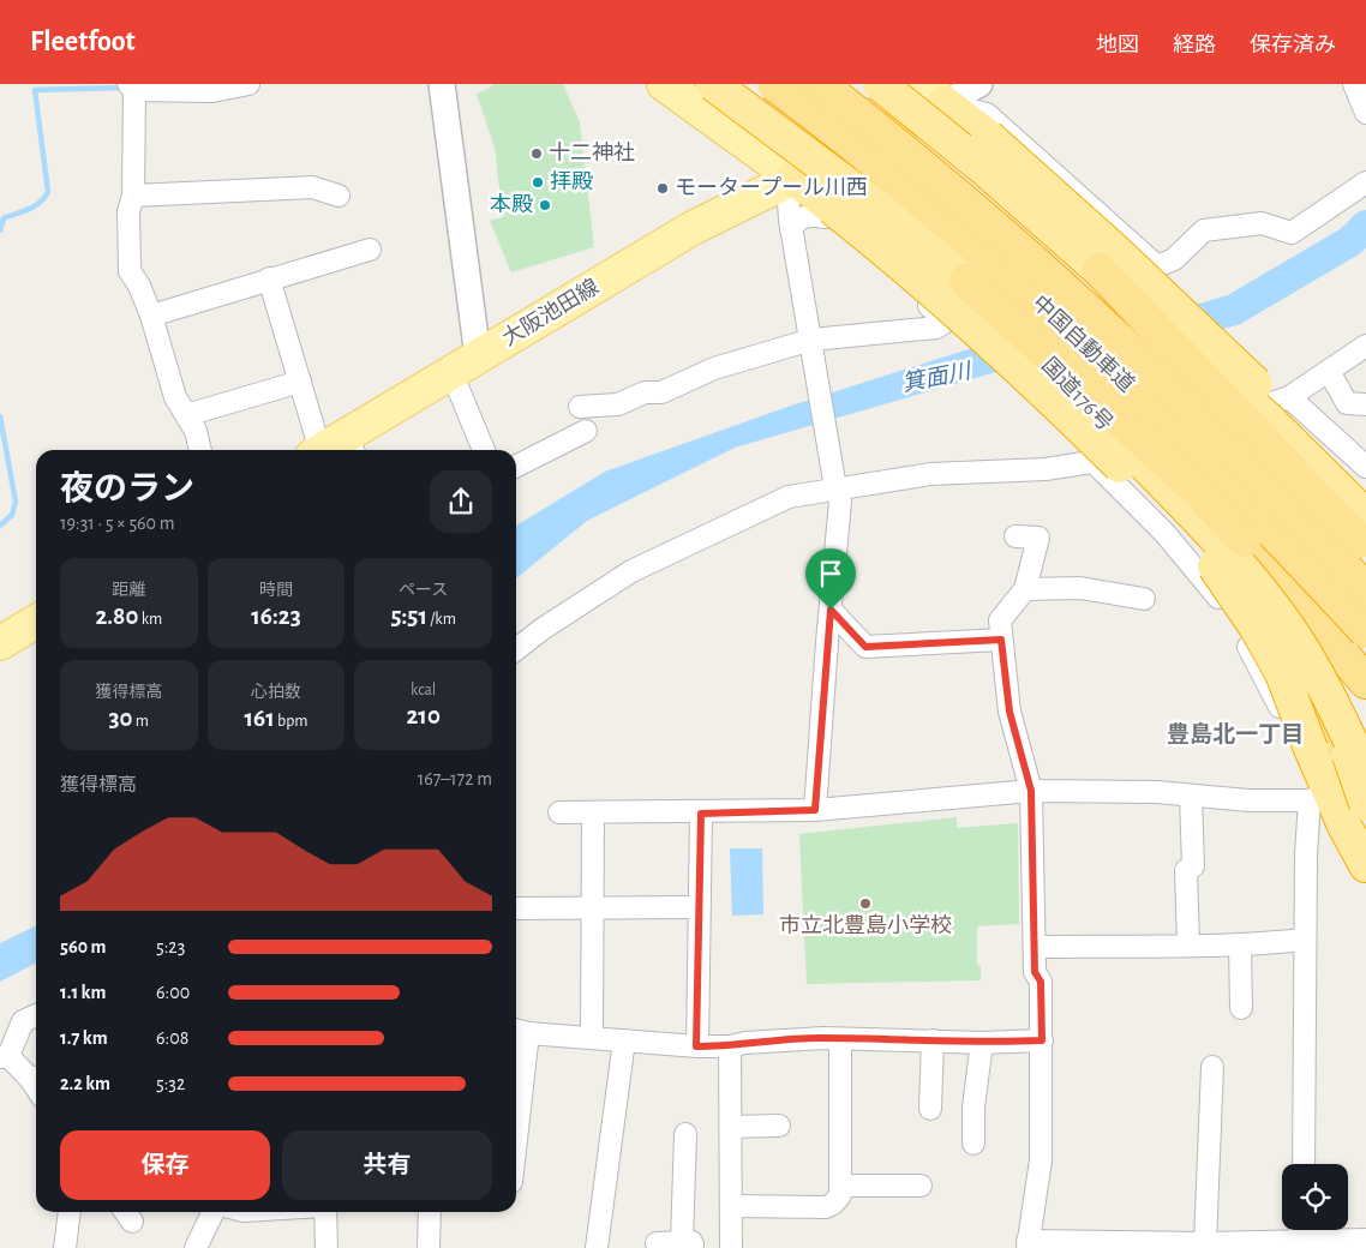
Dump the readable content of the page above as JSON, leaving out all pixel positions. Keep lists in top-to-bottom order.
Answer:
{
  "streets": {
    "highway": ["中国自動車道", "国道176号"],
    "main road": ["大阪池田線"]
  },
  "districts": ["豊島北一丁目"],
  "water": ["箕面川"],
  "places": [
    "十二神社",
    "拝殿",
    "モータープール川西",
    "本殿",
    "市立北豊島小学校"
  ],
  "page": {
    "header": "Fleetfoot",
    "nav": ["地図", "経路", "保存済み"],
    "heading": ["夜のラン", "19:31 · 5 × 560 m"],
    "stats": [
      ["距離", "2.80 km"],
      ["時間", "16:23"],
      ["ペース", "5:51 /km"],
      ["獲得標高", "30 m"],
      ["心拍数", "161 bpm"],
      ["kcal", "210"]
    ],
    "chart": ["獲得標高", "167–172 m"],
    "list": [
      {
        "name": "560 m",
        "note": "5:23"
      },
      {
        "name": "1.1 km",
        "note": "6:00"
      },
      {
        "name": "1.7 km",
        "note": "6:08"
      },
      {
        "name": "2.2 km",
        "note": "5:32"
      }
    ],
    "buttons": ["保存", "共有"]
  }
}
